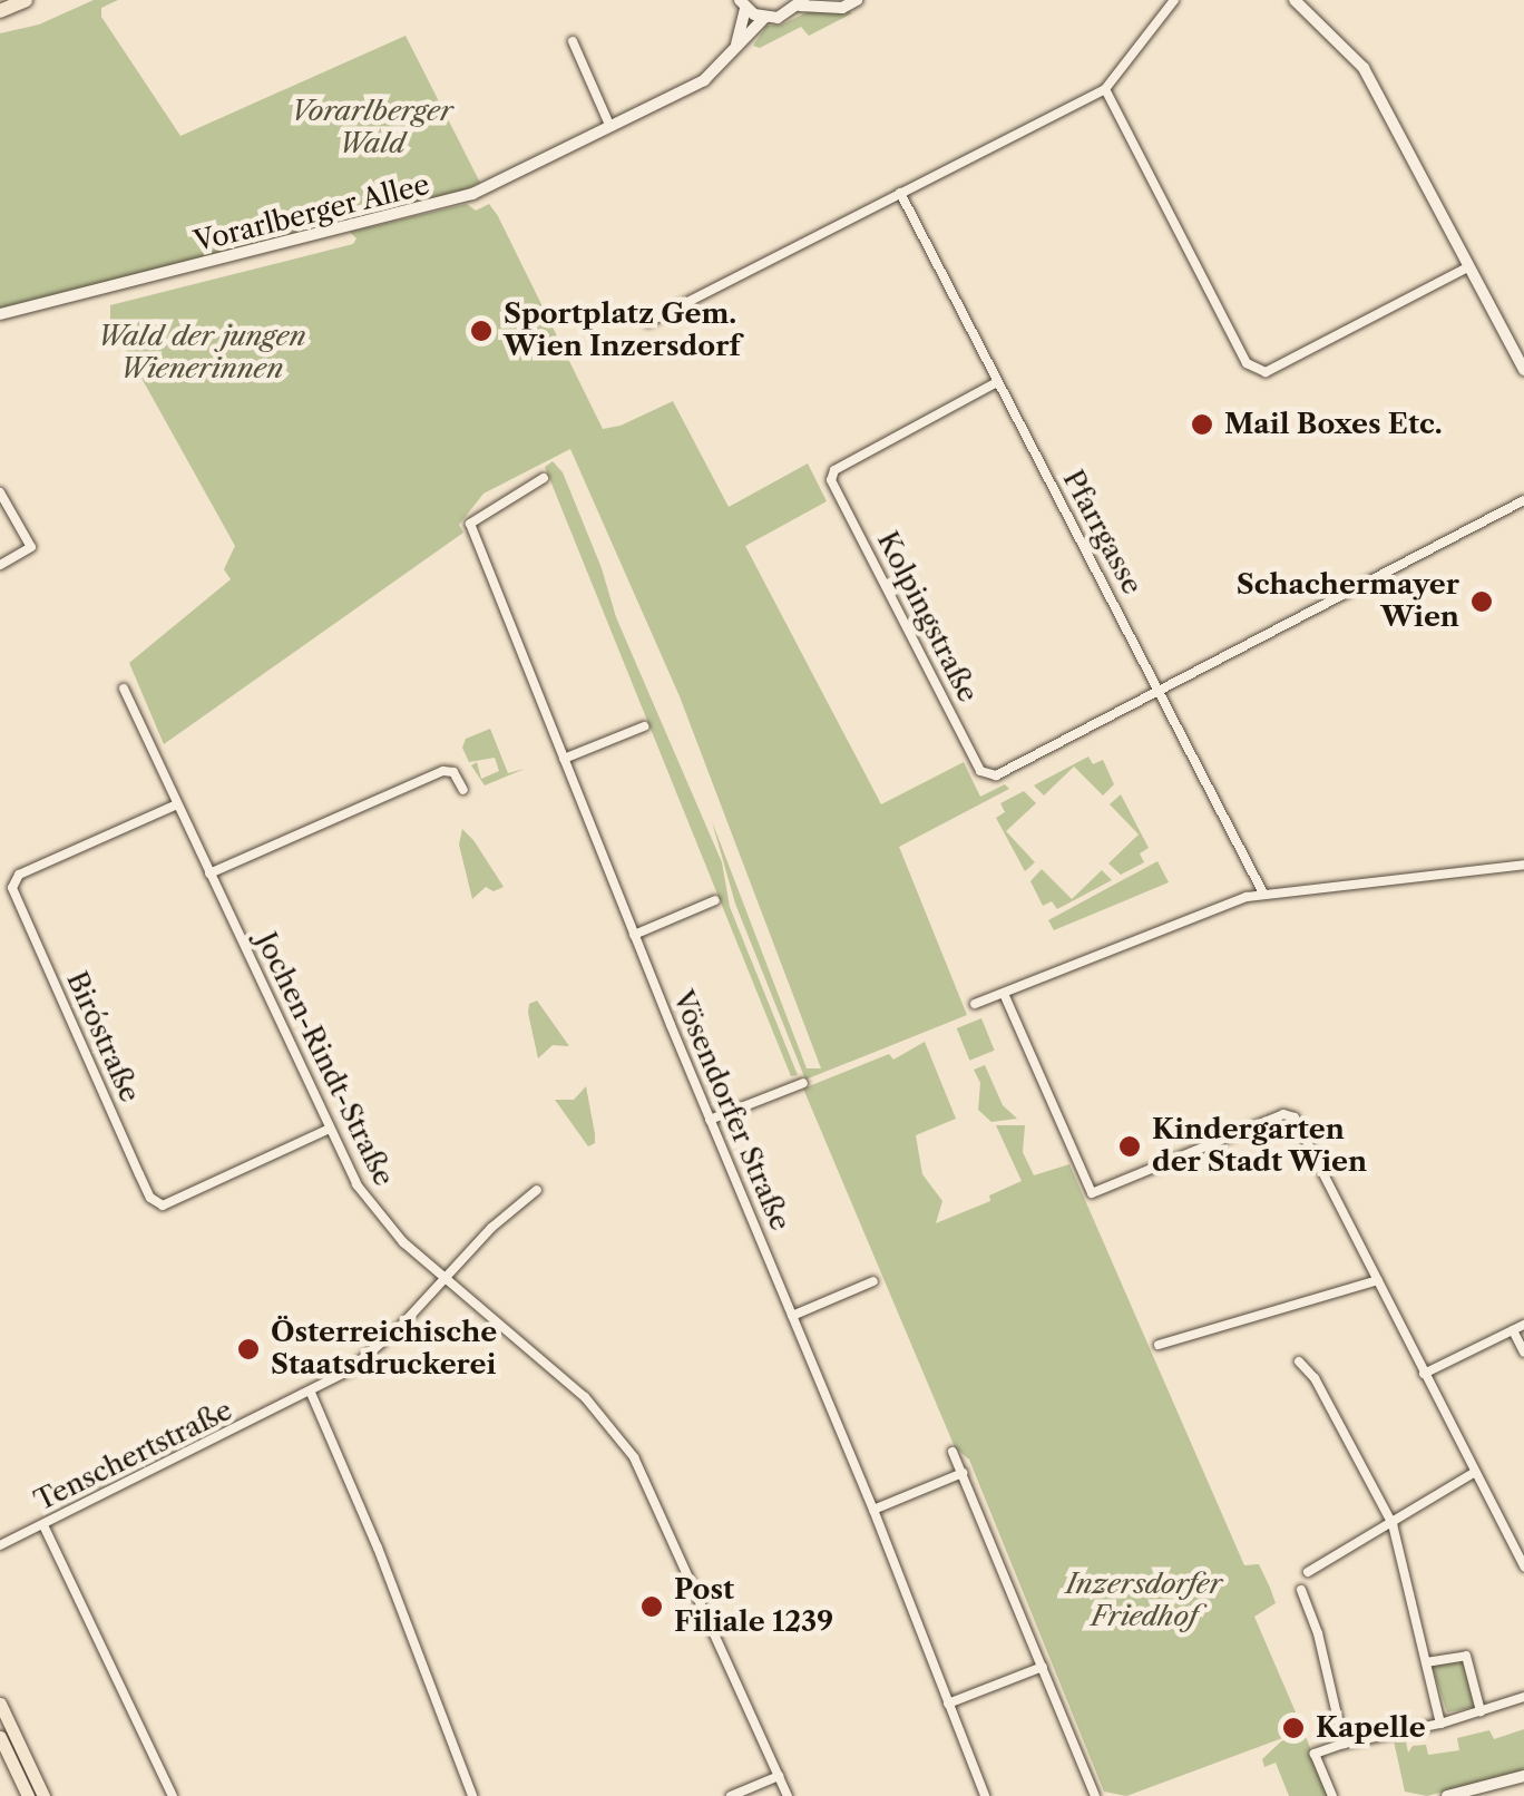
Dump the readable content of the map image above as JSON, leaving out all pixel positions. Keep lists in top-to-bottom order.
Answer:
{
  "streets": {
    "main road": ["Vorarlberger Allee"],
    "street": [
      "Pfarrgasse",
      "Kolpingstraße",
      "Biróstraße",
      "Jochen-Rindt-Straße",
      "Vösendorfer Straße",
      "Tenschertstraße"
    ]
  },
  "crossings": [
    ["Pfarrgasse", "Kolpingstraße"],
    ["Biróstraße", "Jochen-Rindt-Straße"],
    ["Jochen-Rindt-Straße", "Tenschertstraße"]
  ],
  "parks": ["Vorarlberger Wald", "Wald der jungen Wienerinnen", "Inzersdorfer Friedhof"],
  "places": [
    "Sportplatz Gem. Wien Inzersdorf",
    "Mail Boxes Etc.",
    "Schachermayer Wien",
    "Kindergarten der Stadt Wien",
    "Österreichische Staatsdruckerei",
    "Post Filiale 1239",
    "Kapelle"
  ]
}
